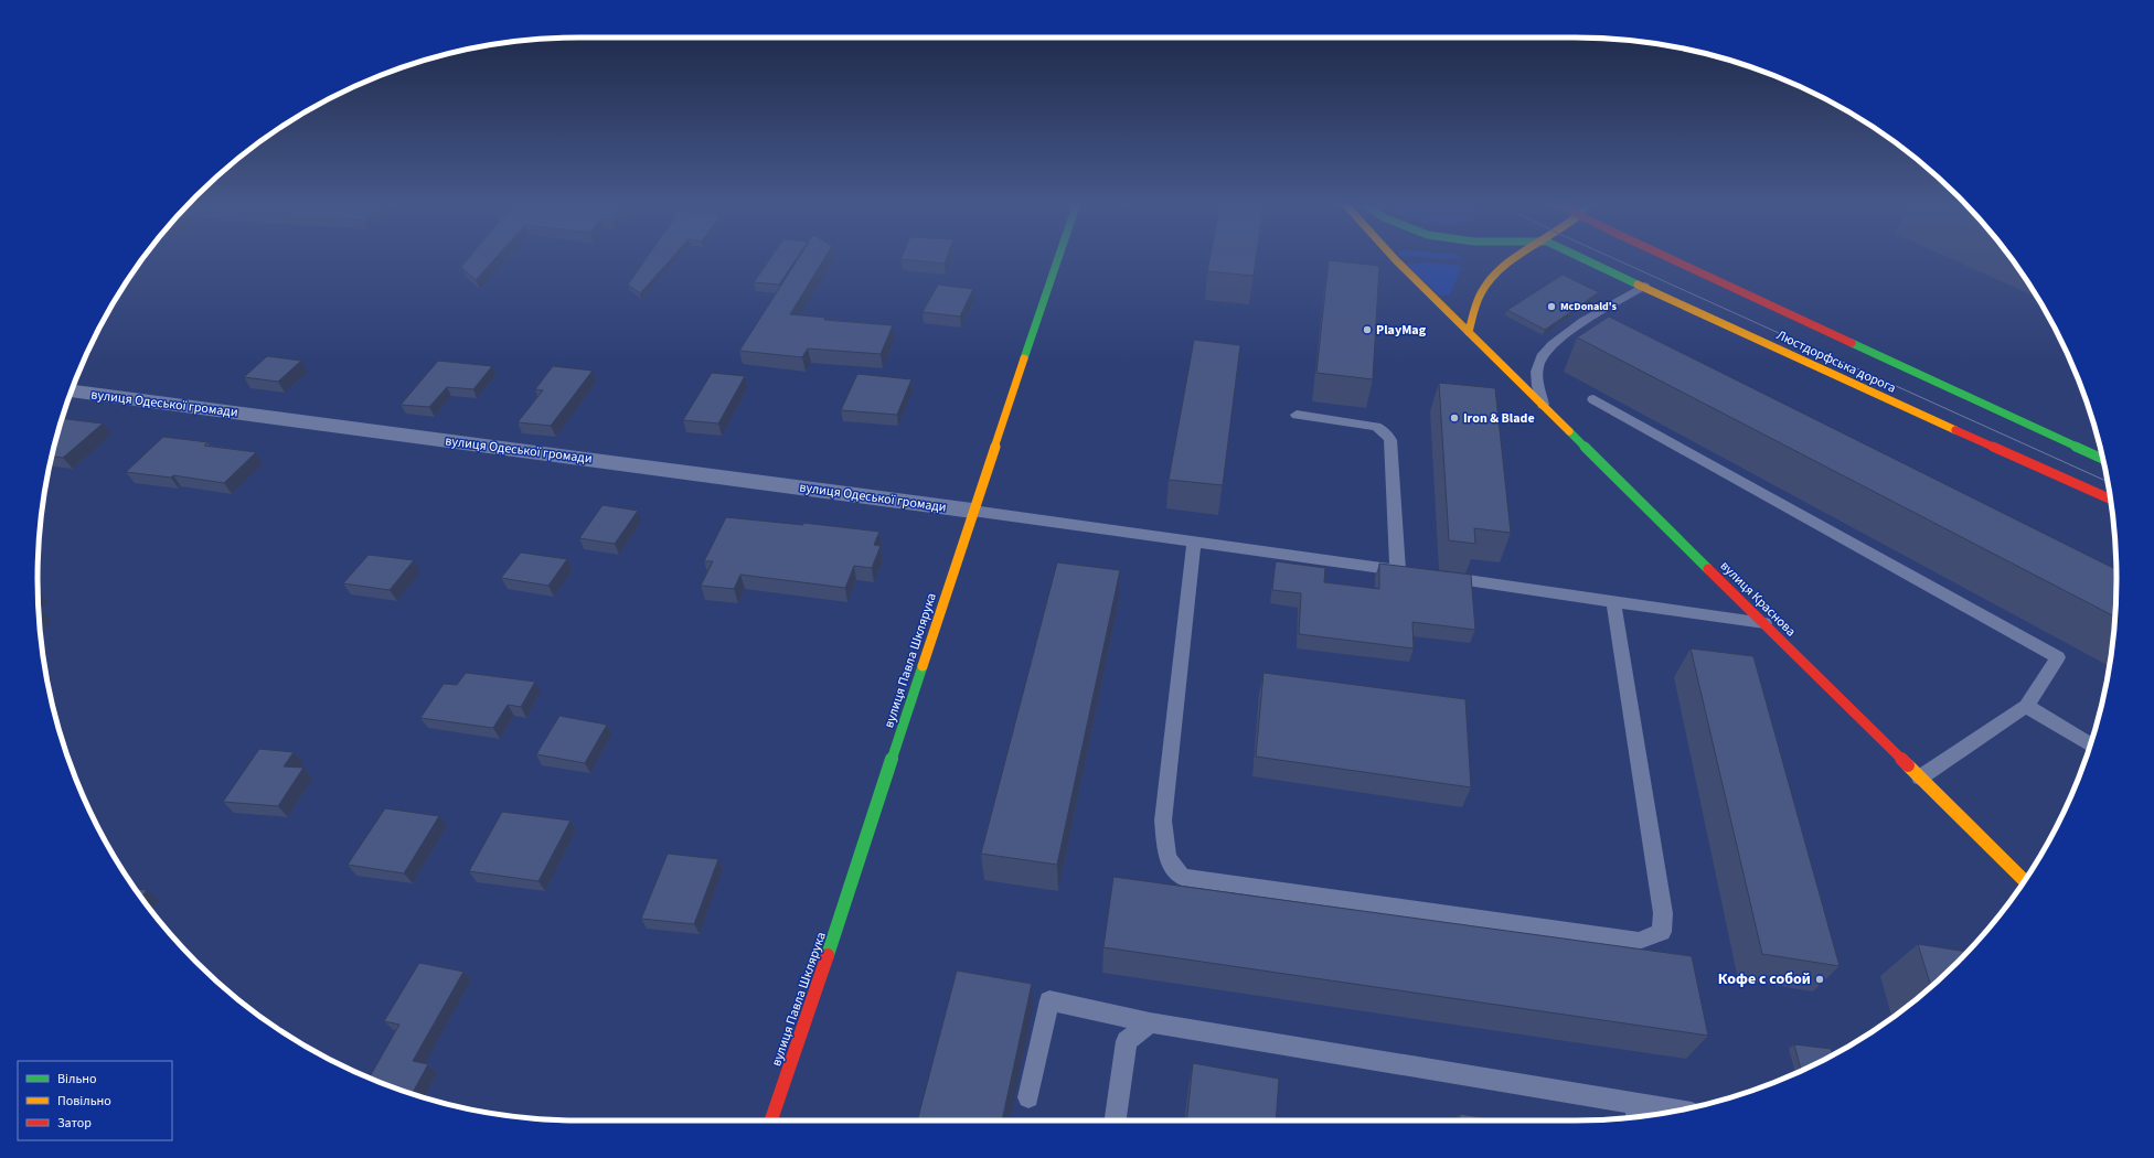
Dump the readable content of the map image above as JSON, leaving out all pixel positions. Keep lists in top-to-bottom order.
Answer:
{
  "streets": {
    "main road": ["Люстдорфська дорога", "вулиця Краснова", "вулиця Павла Шклярука"],
    "street": ["вулиця Одеської громади"]
  },
  "crossings": [
    ["вулиця Одеської громади", "вулиця Павла Шклярука"]
  ],
  "places": [
    "McDonald's",
    "PlayMag",
    "Iron & Blade",
    "Кофе с собой"
  ],
  "legend": ["Вільно", "Повільно", "Затор"]
}
